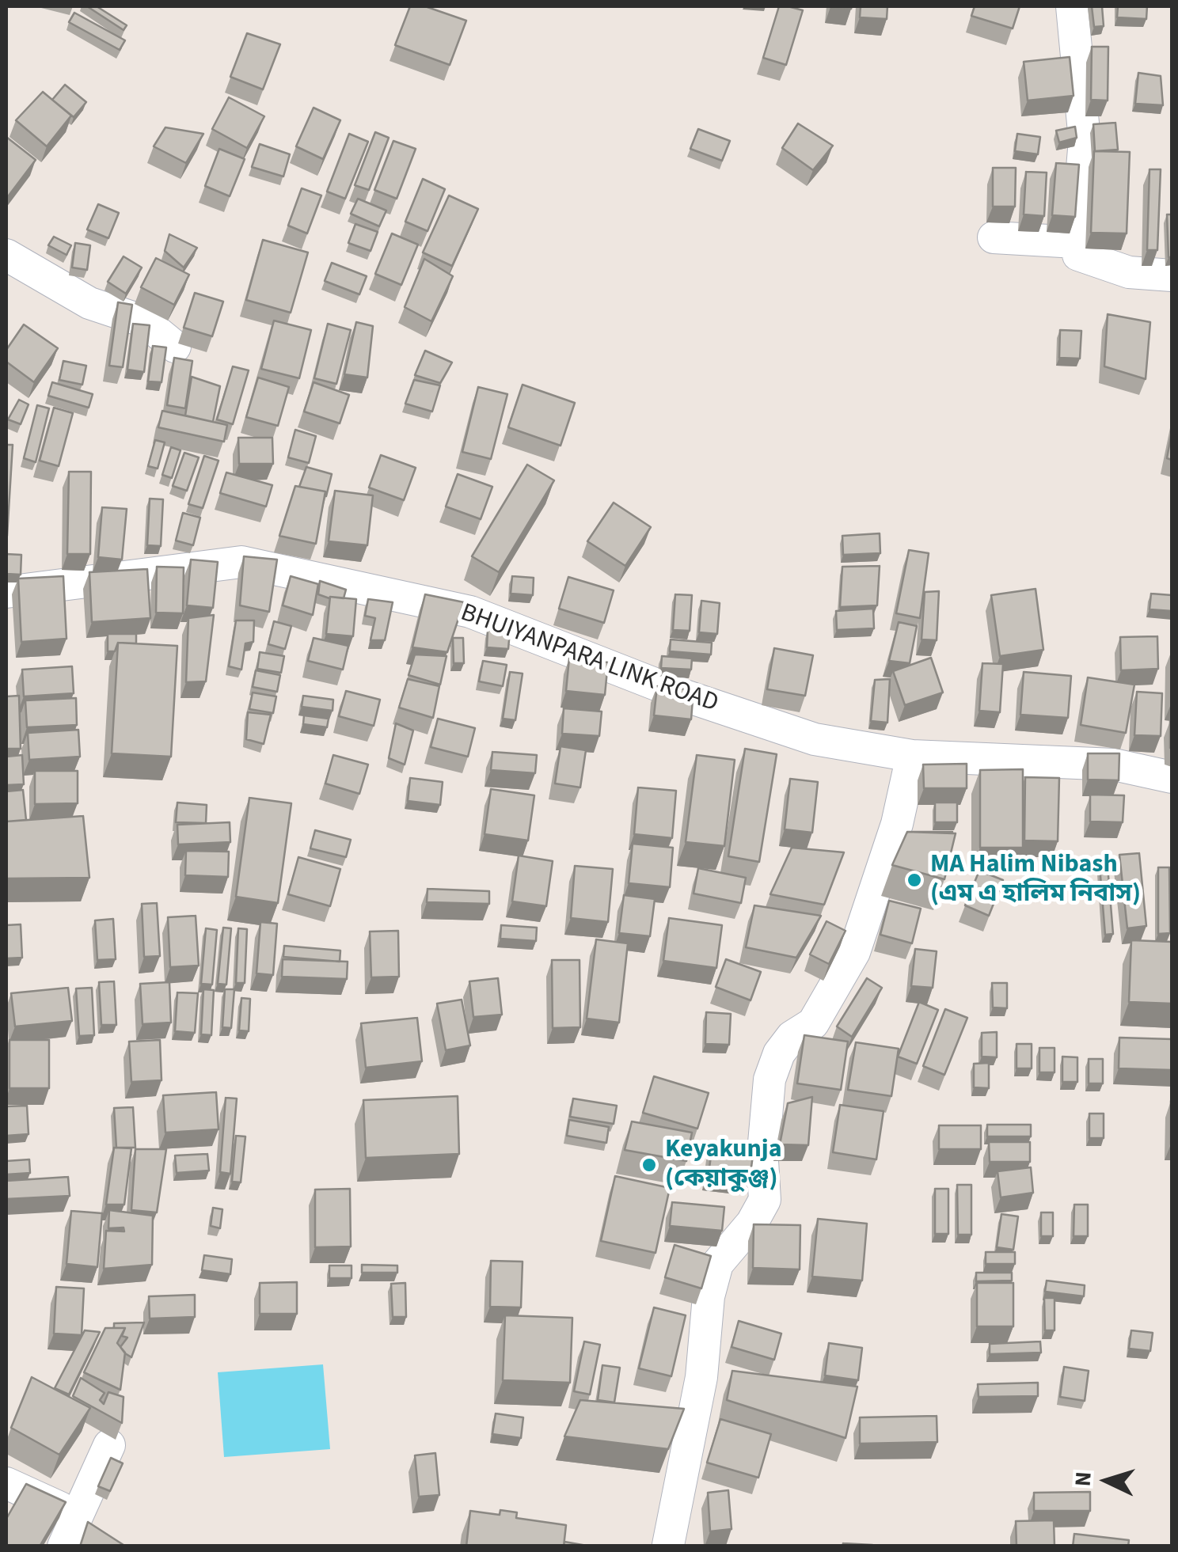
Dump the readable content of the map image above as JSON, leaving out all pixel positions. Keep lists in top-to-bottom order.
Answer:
{
  "streets": {
    "street": ["BHUIYANPARA LINK ROAD"]
  },
  "places": ["MA Halim Nibash (এম এ হালিম নিবাস)", "Keyakunja (কেয়াকুঞ্জ)"],
  "north": "left"
}
